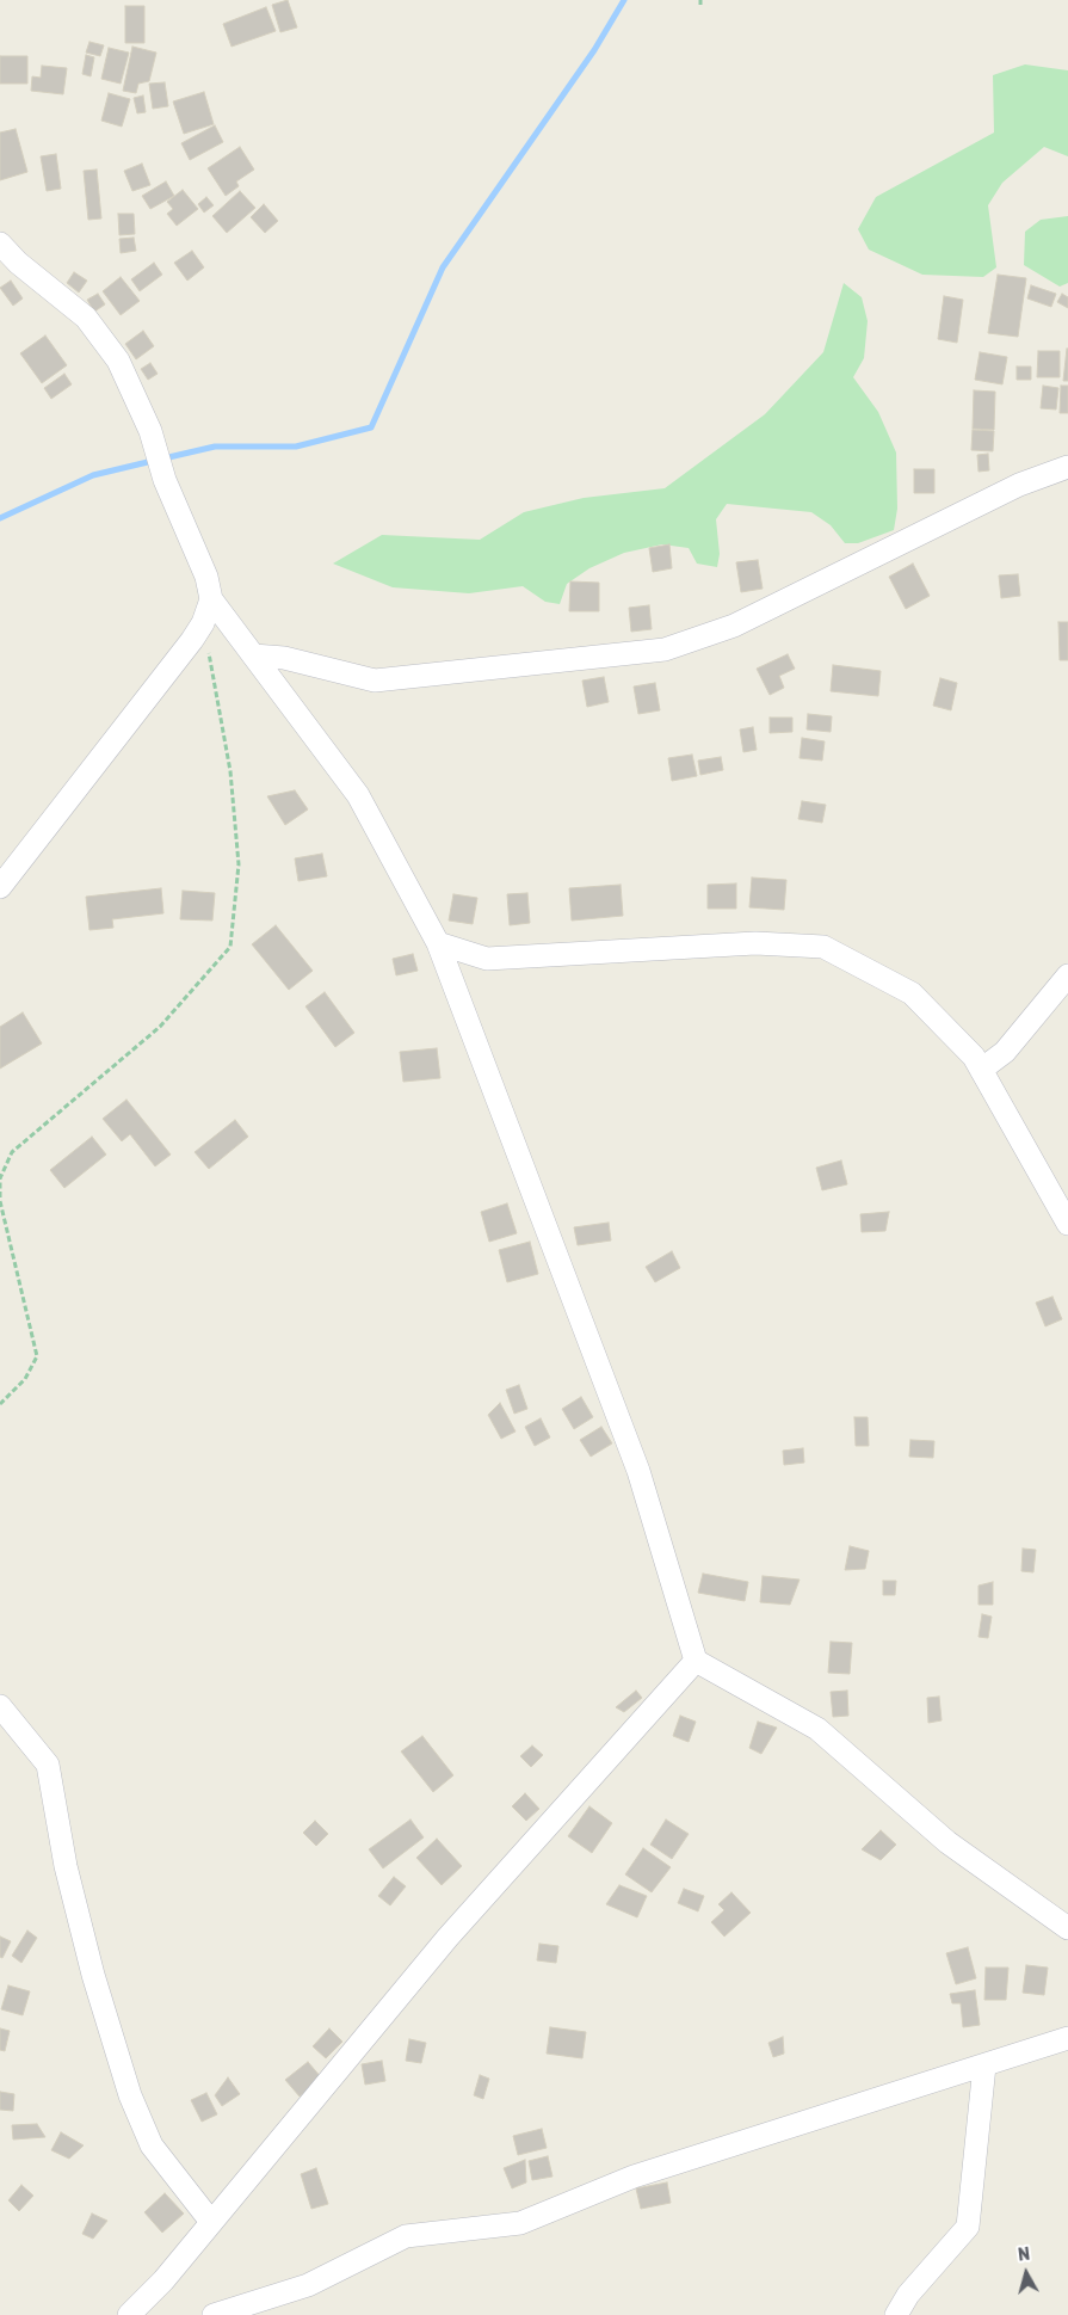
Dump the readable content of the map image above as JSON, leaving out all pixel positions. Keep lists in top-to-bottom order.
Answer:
{
  "north": "top"
}
